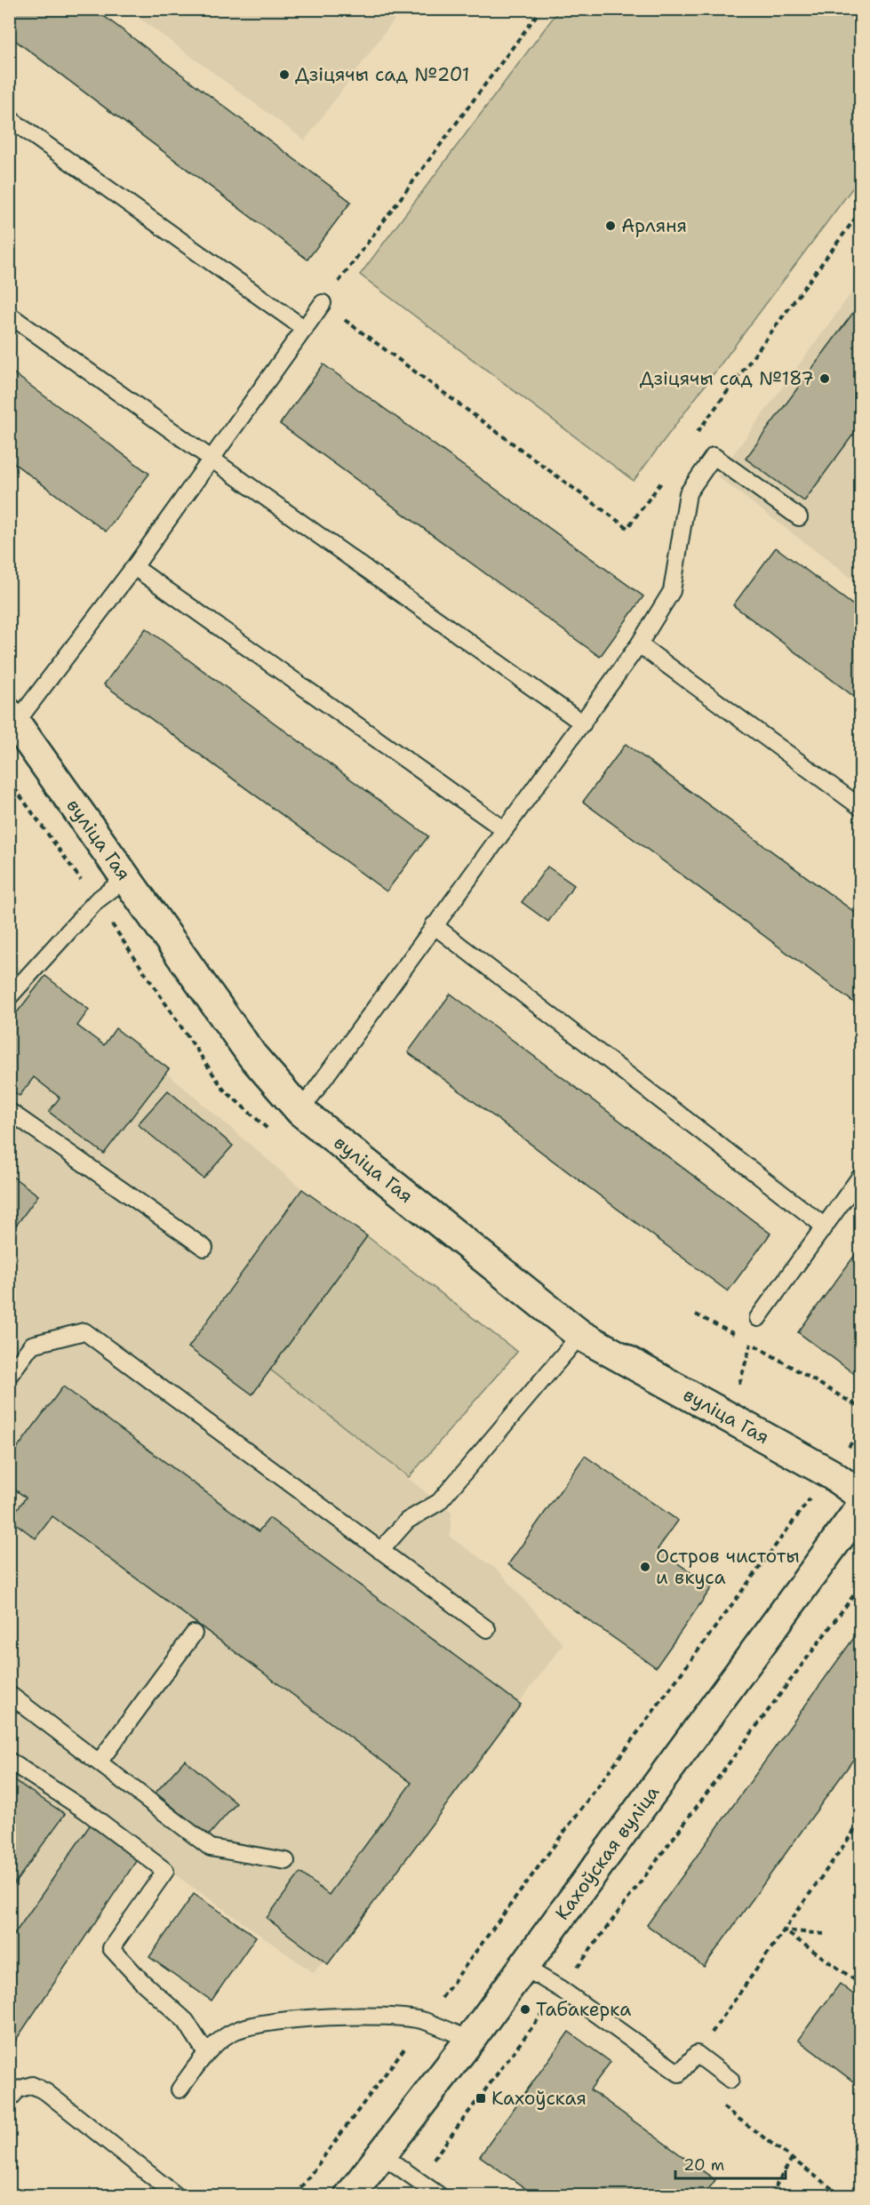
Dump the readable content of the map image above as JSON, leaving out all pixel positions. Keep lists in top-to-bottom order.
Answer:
{
  "streets": {
    "street": ["вуліца Гая", "Кахоўская вуліца"]
  },
  "places": {
    "other": [
      "Дзіцячы сад №201",
      "Арляня",
      "Дзіцячы сад №187",
      "Остров чистоты и вкуса",
      "Табакерка"
    ],
    "transit": ["Кахоўская"]
  },
  "scale_bar": "20 m"
}
